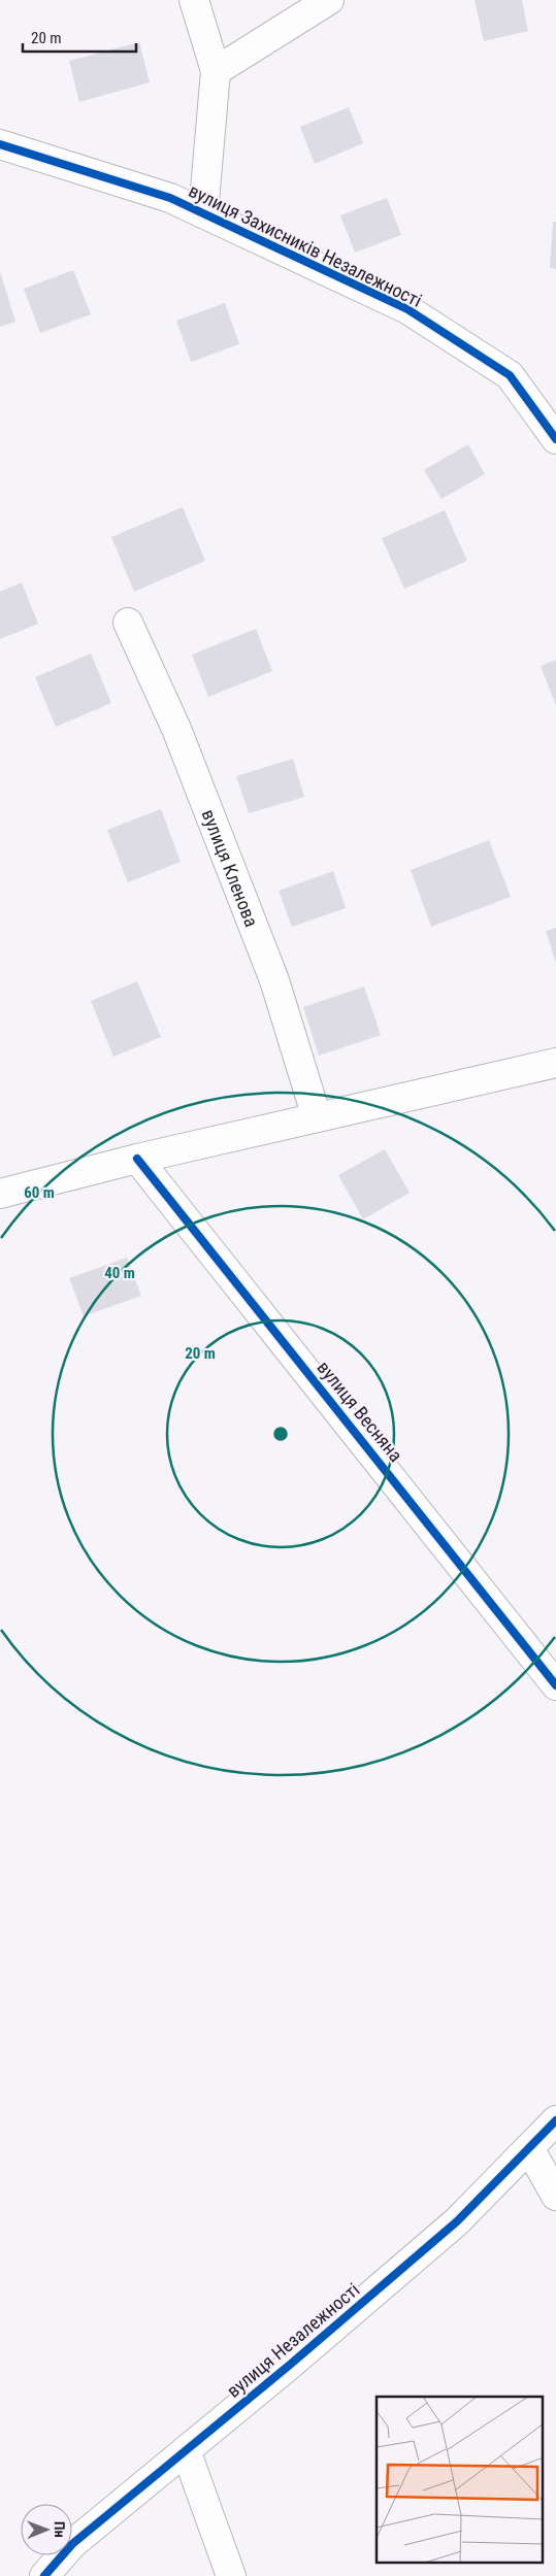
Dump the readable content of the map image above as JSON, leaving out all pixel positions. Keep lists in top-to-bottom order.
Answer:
{
  "streets": {
    "street": [
      "вулиця Захисників Незалежності",
      "вулиця Кленова",
      "вулиця Весняна",
      "вулиця Незалежності"
    ]
  },
  "scale_bar": "20 m",
  "north": "right",
  "rings": ["60 m", "40 m", "20 m"]
}
